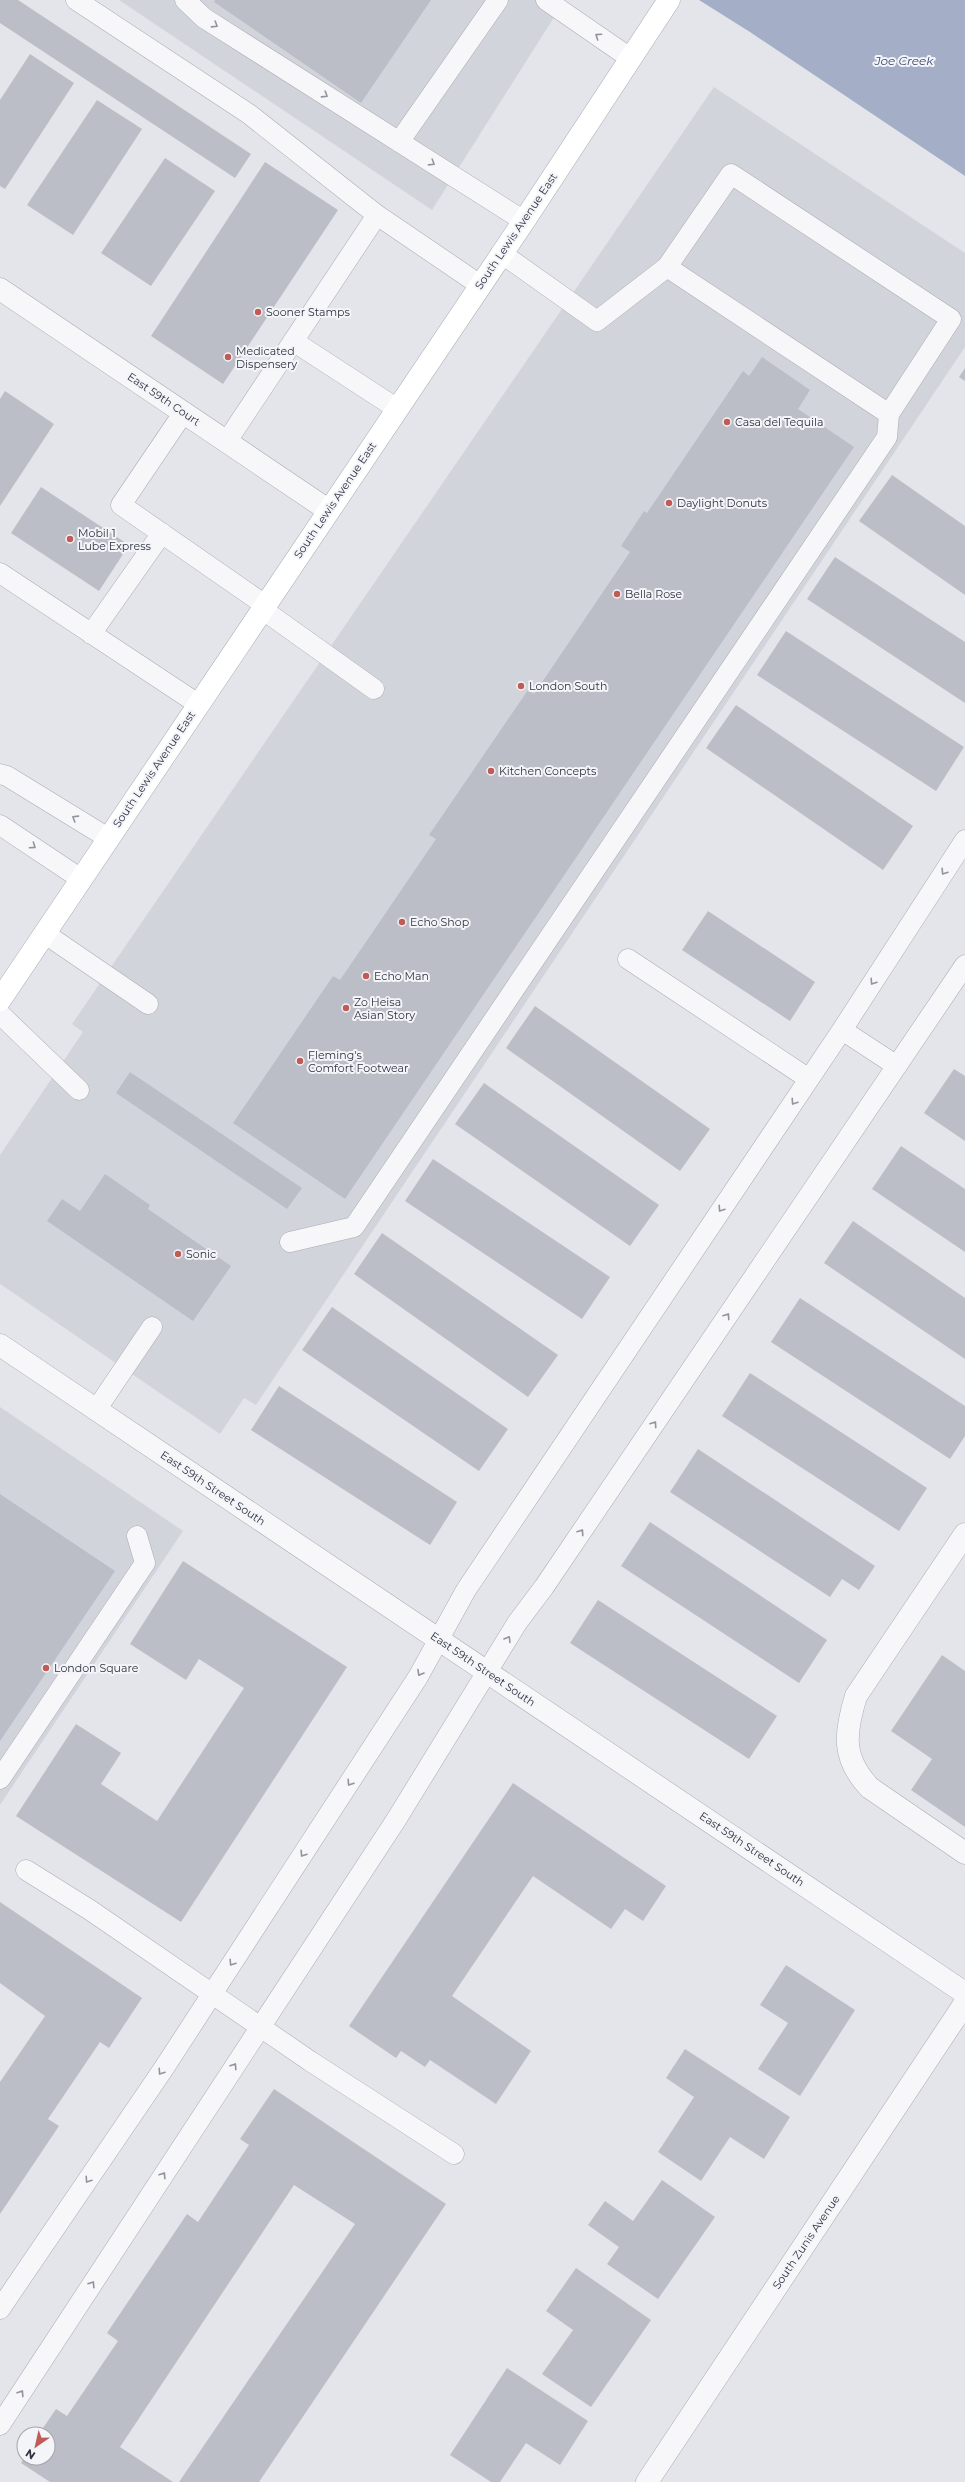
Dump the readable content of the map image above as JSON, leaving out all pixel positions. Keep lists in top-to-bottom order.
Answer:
{
  "streets": {
    "main road": ["South Lewis Avenue East"],
    "street": ["East 59th Court", "East 59th Street South", "South Zunis Avenue"]
  },
  "crossings": [
    ["South Lewis Avenue East", "East 59th Court"]
  ],
  "water": ["Joe Creek"],
  "places": [
    "Sooner Stamps",
    "Medicated Dispensery",
    "Casa del Tequila",
    "Daylight Donuts",
    "Mobil 1 Lube Express",
    "Bella Rose",
    "London South",
    "Kitchen Concepts",
    "Echo Shop",
    "Echo Man",
    "Zo Heisa Asian Story",
    "Fleming's Comfort Footwear",
    "Sonic",
    "London Square"
  ],
  "north": "bottom left"
}
